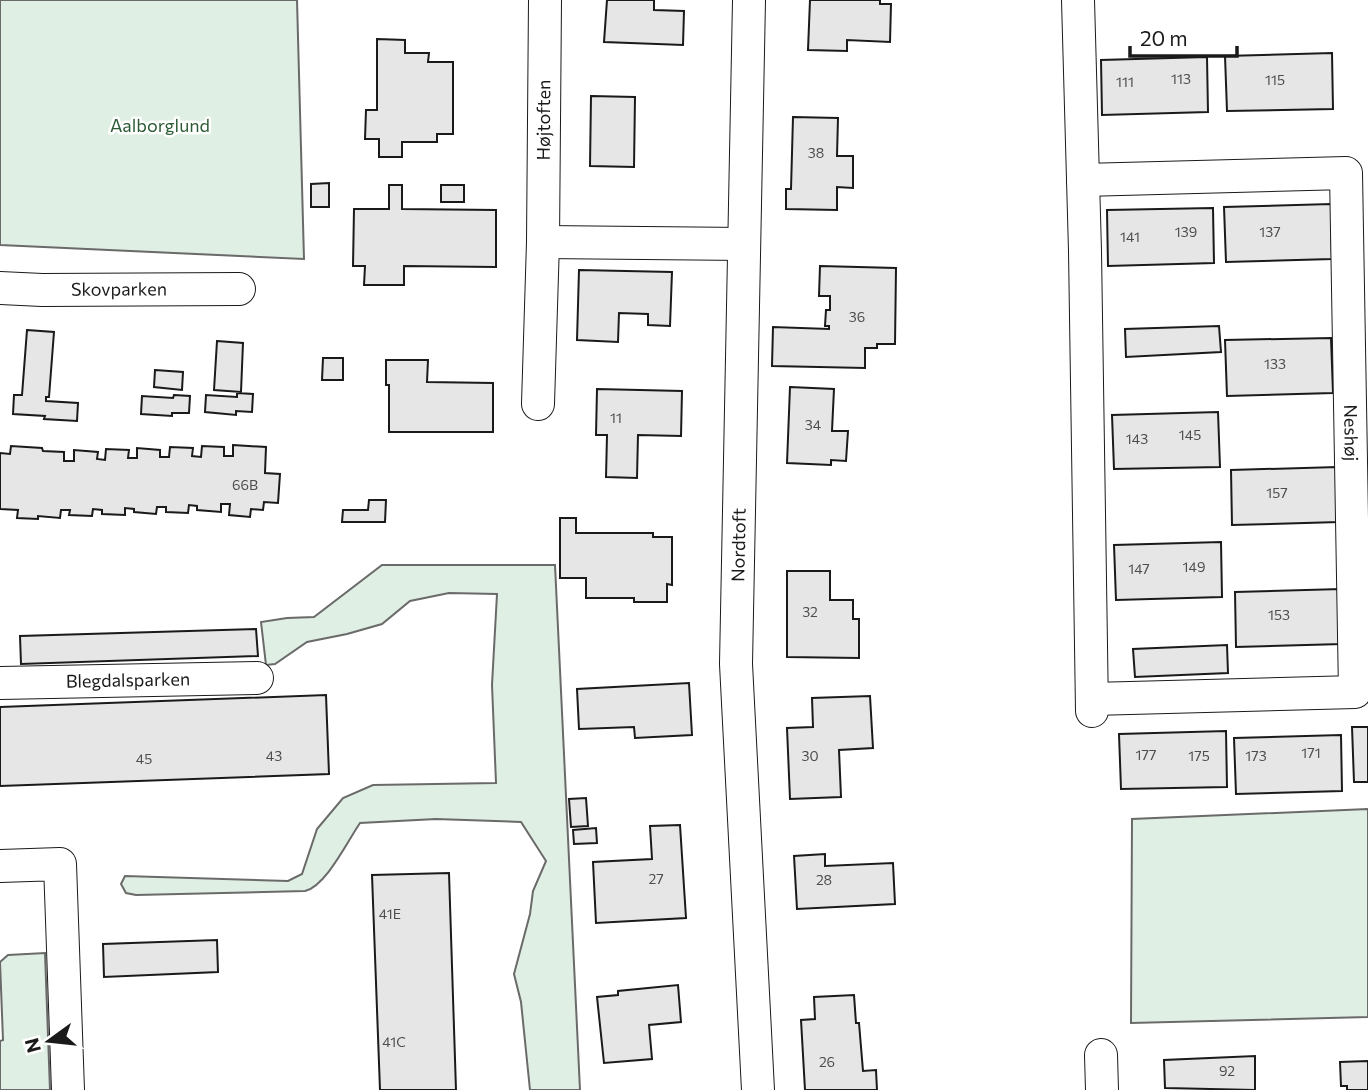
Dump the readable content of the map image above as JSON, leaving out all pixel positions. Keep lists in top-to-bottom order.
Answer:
{
  "streets": {
    "street": [
      "Højtoften",
      "Skovparken",
      "Neshøj",
      "Nordtoft",
      "Blegdalsparken"
    ]
  },
  "parks": ["Aalborglund"],
  "house_numbers": [
    "113",
    "115",
    "111",
    "38",
    "139",
    "137",
    "141",
    "36",
    "133",
    "11",
    "34",
    "145",
    "143",
    "66B",
    "157",
    "149",
    "147",
    "32",
    "153",
    "171",
    "177",
    "43",
    "30",
    "175",
    "173",
    "45",
    "27",
    "28",
    "41E",
    "41C",
    "26",
    "92"
  ],
  "scale_bar": "20 m",
  "north": "left"
}
